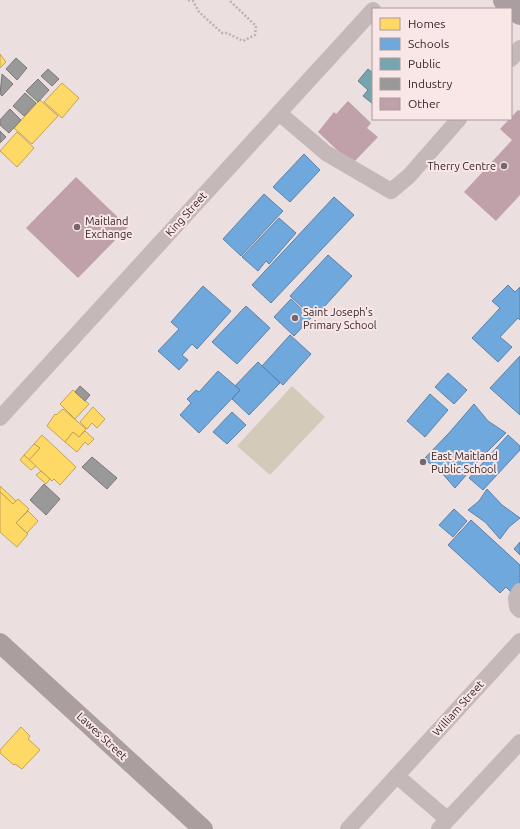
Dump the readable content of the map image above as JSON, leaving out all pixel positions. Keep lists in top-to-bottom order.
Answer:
{
  "streets": {
    "main road": ["Lawes Street"],
    "street": ["King Street", "William Street"]
  },
  "places": [
    "Therry Centre",
    "Maitland Exchange",
    "Saint Joseph's Primary School",
    "East Maitland Public School"
  ],
  "legend": [
    "Homes",
    "Schools",
    "Public",
    "Industry",
    "Other"
  ]
}
